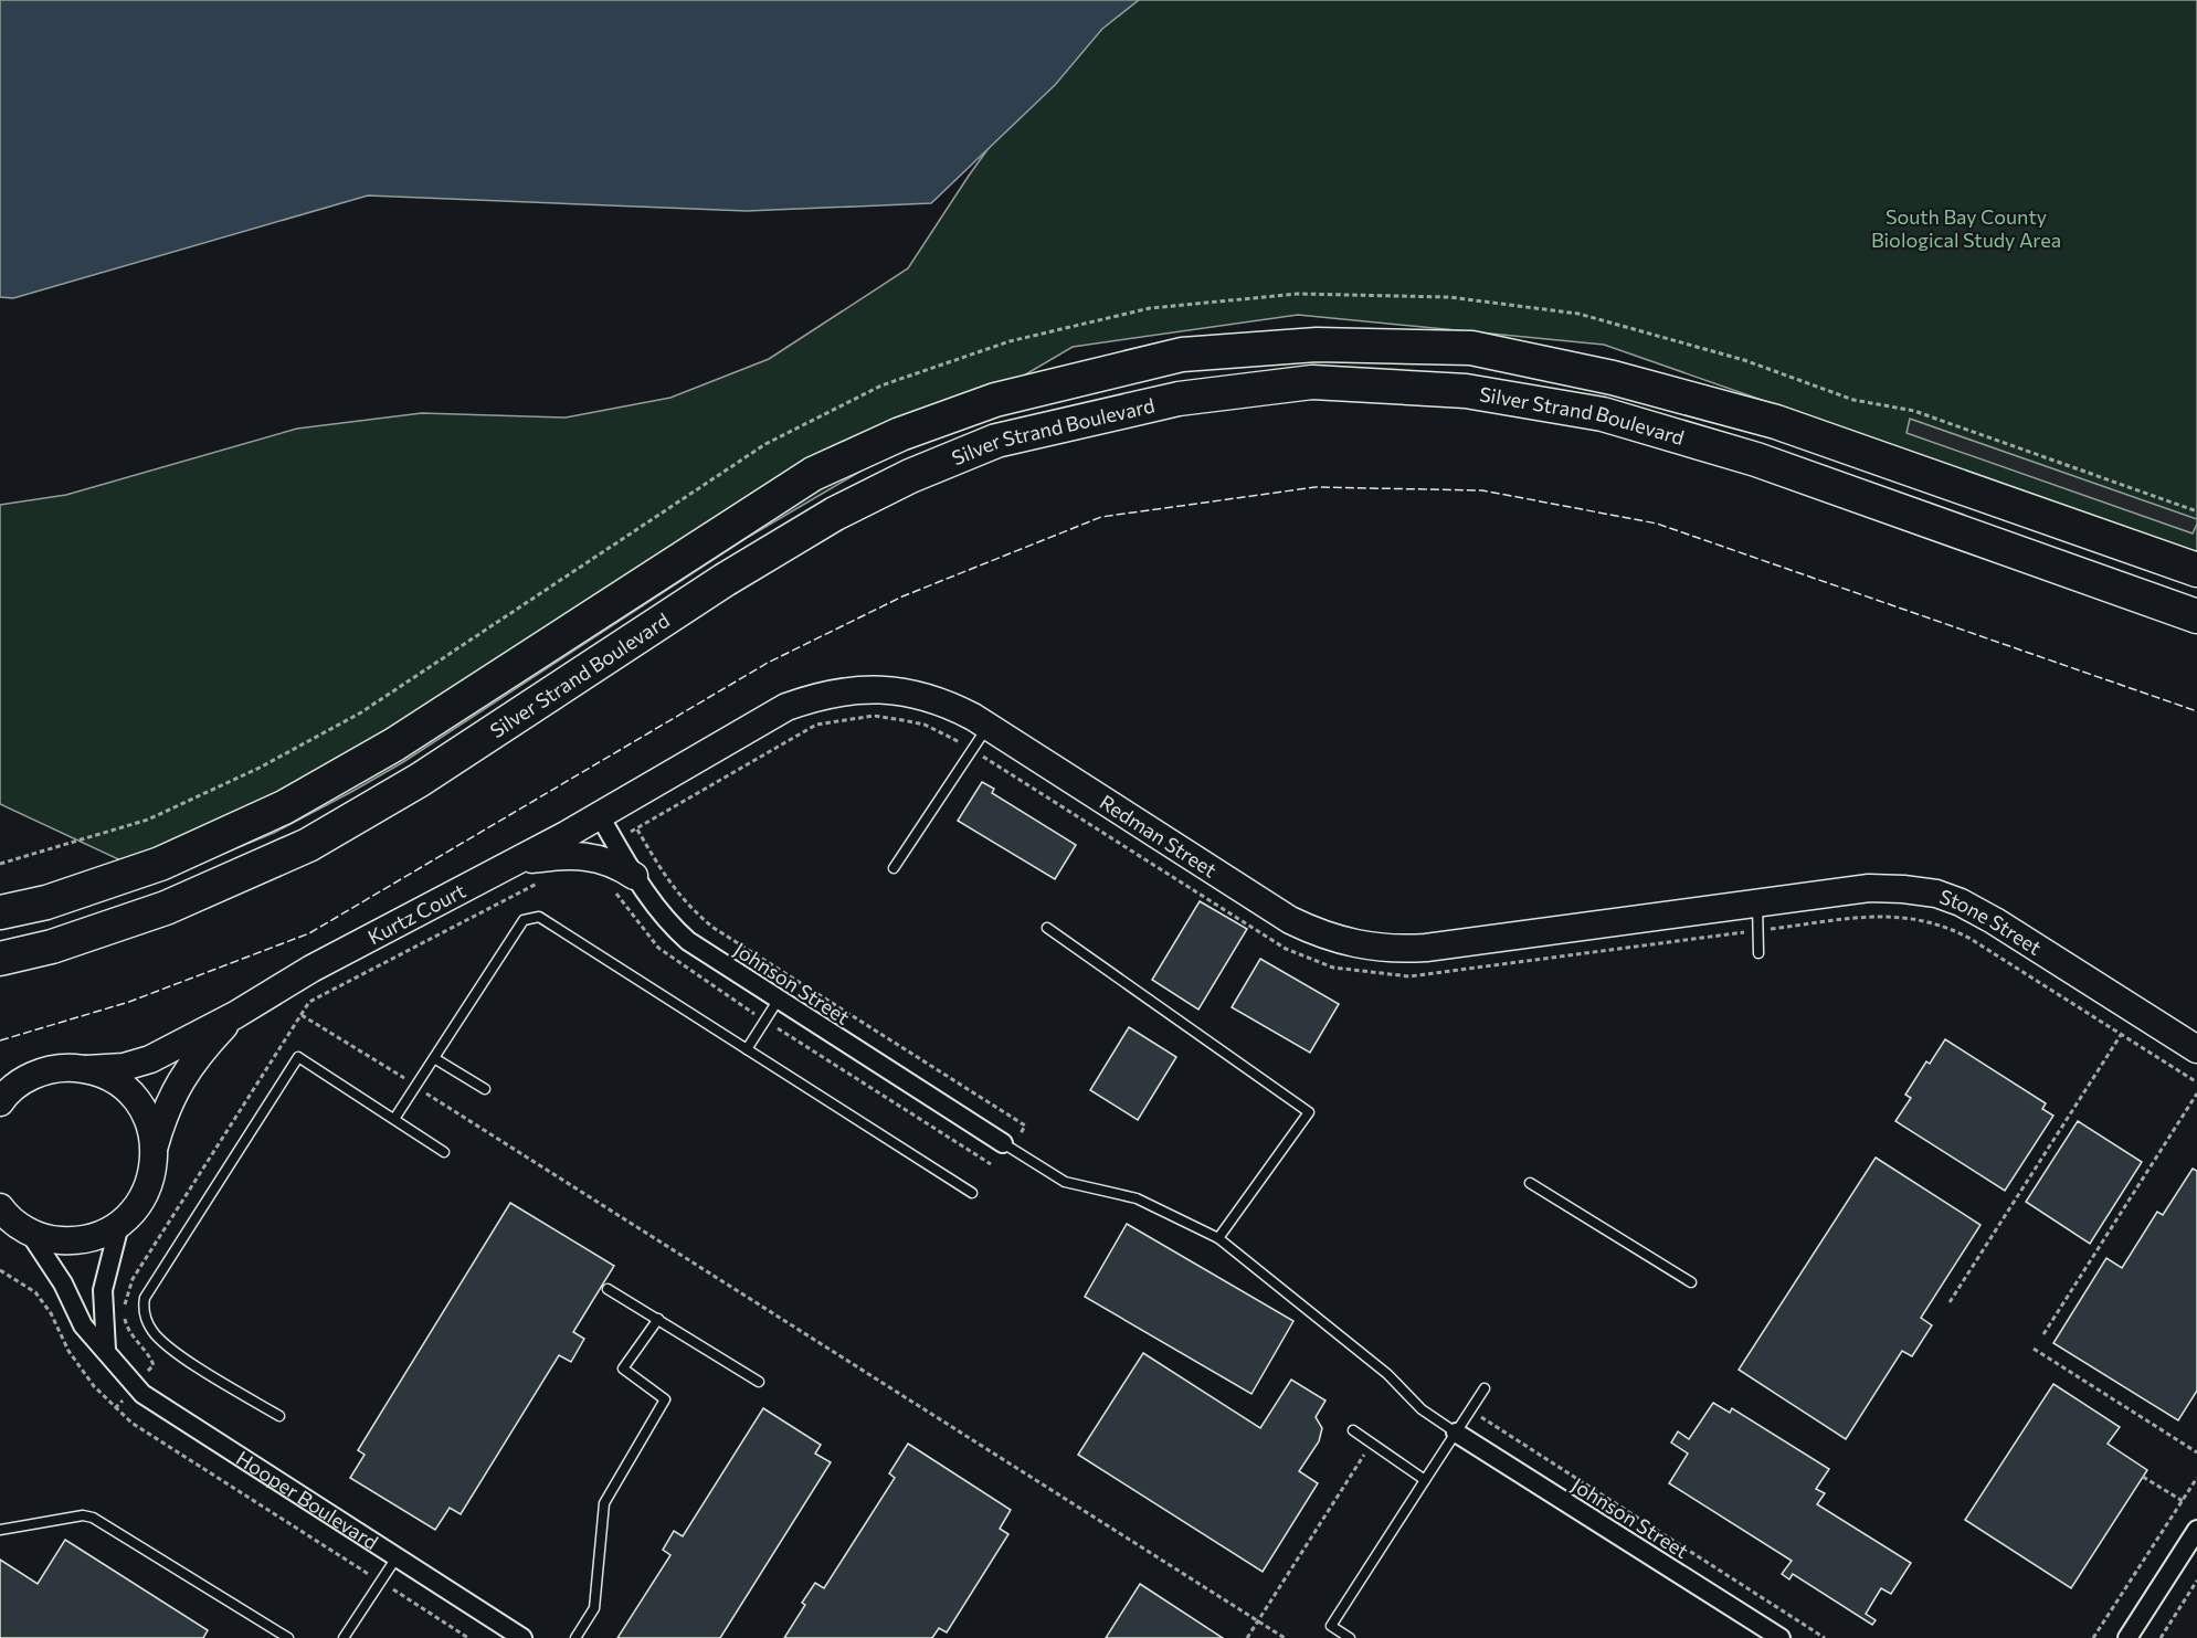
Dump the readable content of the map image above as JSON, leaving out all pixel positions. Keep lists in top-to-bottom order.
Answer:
{
  "streets": {
    "highway": ["Silver Strand Boulevard"],
    "street": [
      "Redman Street",
      "Kurtz Court",
      "Stone Street",
      "Johnson Street",
      "Hooper Boulevard"
    ]
  },
  "crossings": [
    ["Redman Street", "Kurtz Court"],
    ["Redman Street", "Stone Street"],
    ["Redman Street", "Johnson Street"],
    ["Kurtz Court", "Johnson Street"]
  ],
  "parks": ["South Bay County Biological Study Area"]
}
